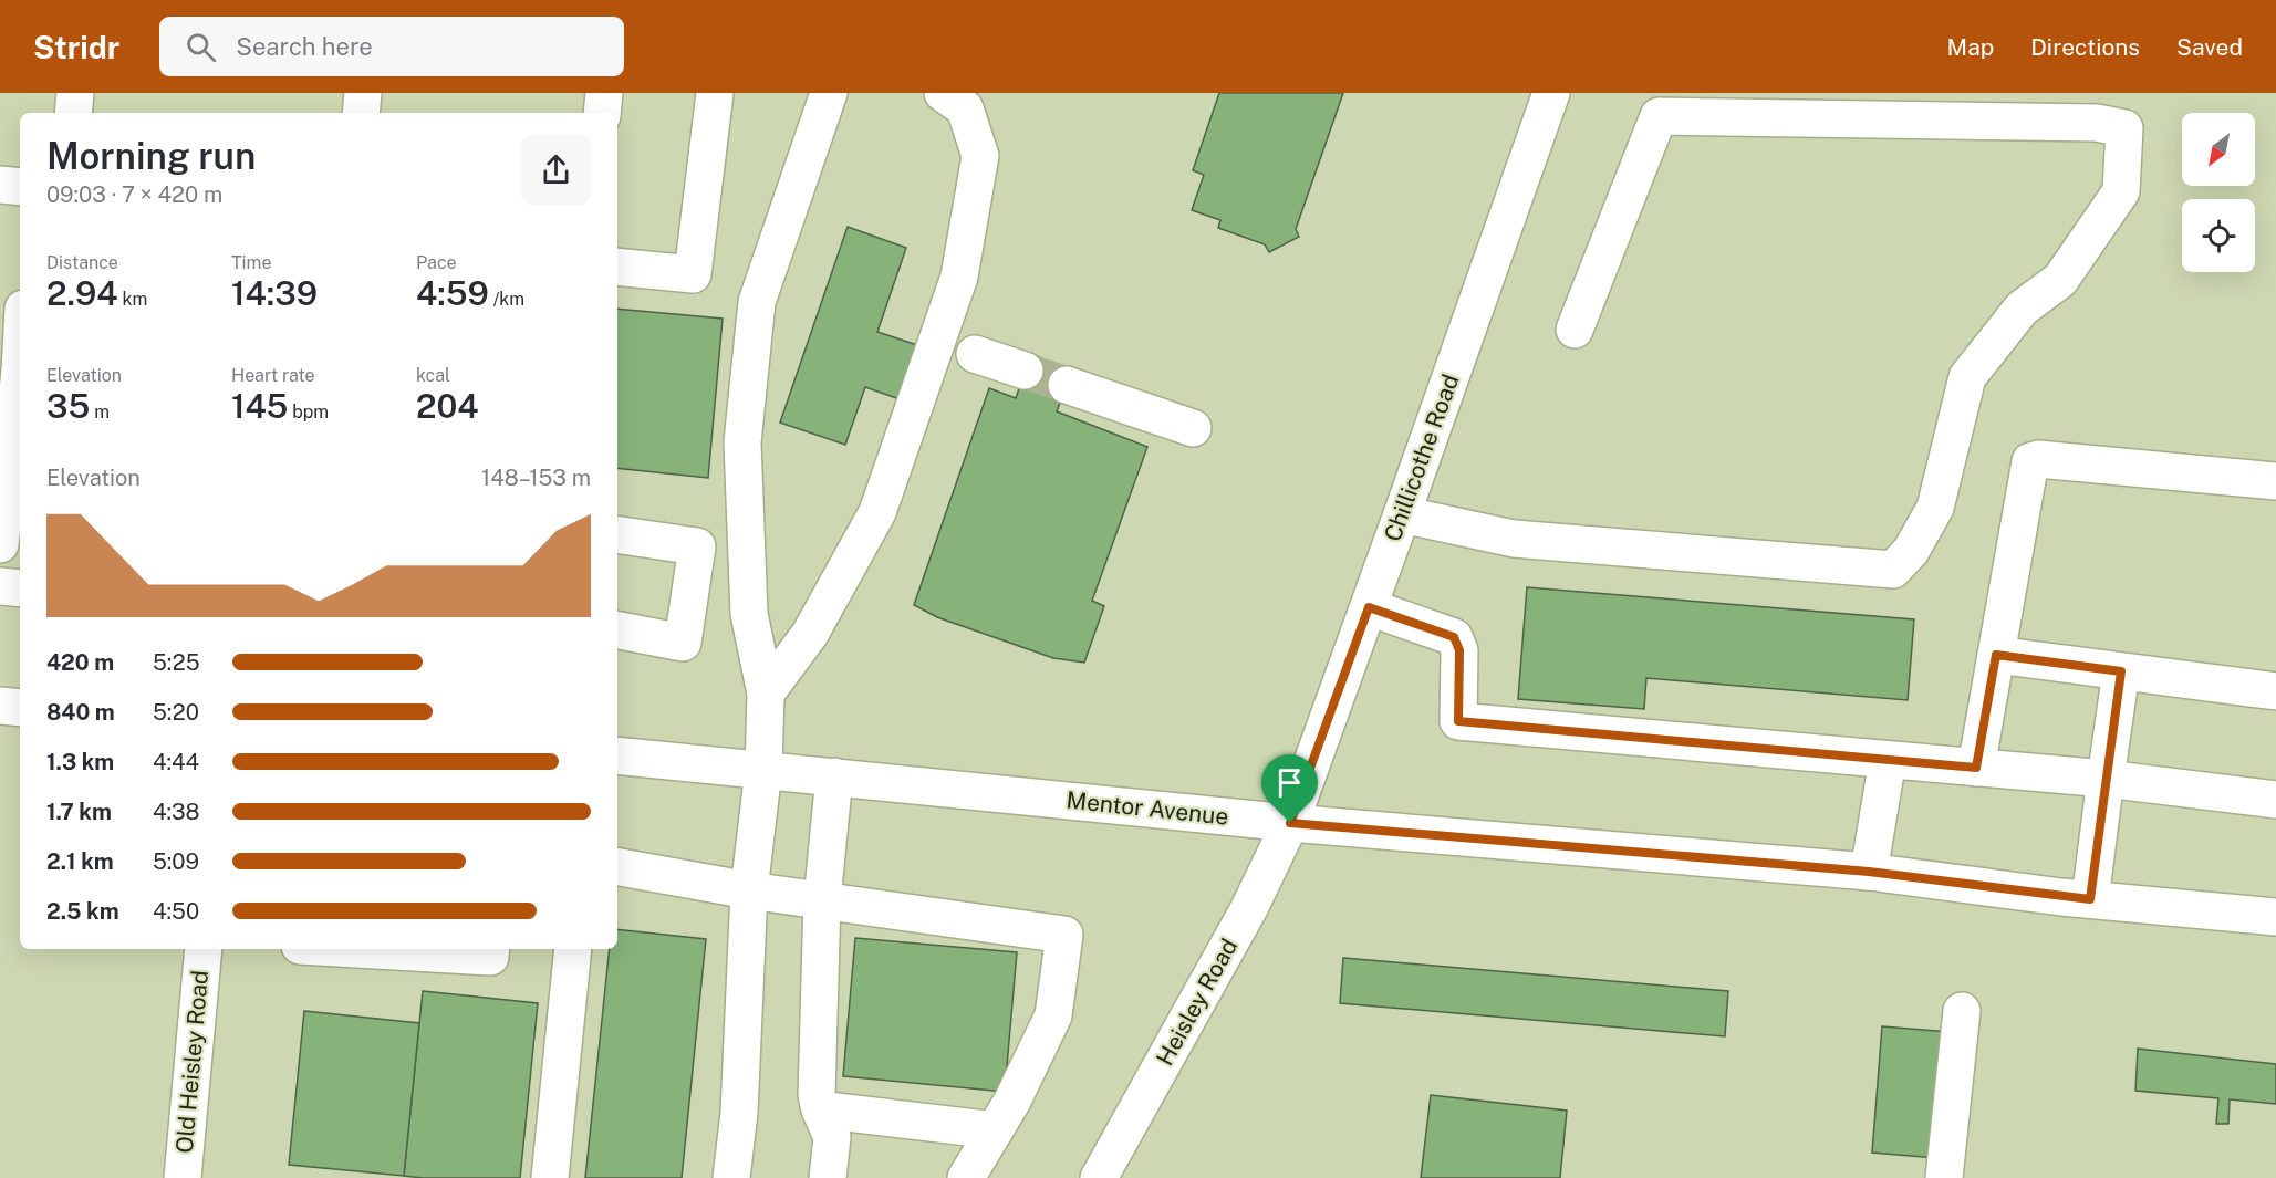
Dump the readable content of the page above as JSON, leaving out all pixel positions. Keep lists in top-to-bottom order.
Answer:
{
  "streets": {
    "main road": [
      "Chillicothe Road",
      "Mentor Avenue",
      "Heisley Road",
      "Old Heisley Road"
    ]
  },
  "crossings": [
    ["Chillicothe Road", "Mentor Avenue"],
    ["Chillicothe Road", "Heisley Road"],
    ["Mentor Avenue", "Heisley Road"]
  ],
  "north": "bottom left",
  "page": {
    "header": "Stridr",
    "search": "Search here",
    "nav": ["Map", "Directions", "Saved"],
    "heading": ["Morning run", "09:03 · 7 × 420 m"],
    "stats": [
      ["Distance", "2.94 km"],
      ["Time", "14:39"],
      ["Pace", "4:59 /km"],
      ["Elevation", "35 m"],
      ["Heart rate", "145 bpm"],
      ["kcal", "204"]
    ],
    "chart": ["Elevation", "148–153 m"],
    "list": [
      {
        "name": "420 m",
        "note": "5:25"
      },
      {
        "name": "840 m",
        "note": "5:20"
      },
      {
        "name": "1.3 km",
        "note": "4:44"
      },
      {
        "name": "1.7 km",
        "note": "4:38"
      },
      {
        "name": "2.1 km",
        "note": "5:09"
      },
      {
        "name": "2.5 km",
        "note": "4:50"
      }
    ]
  }
}
